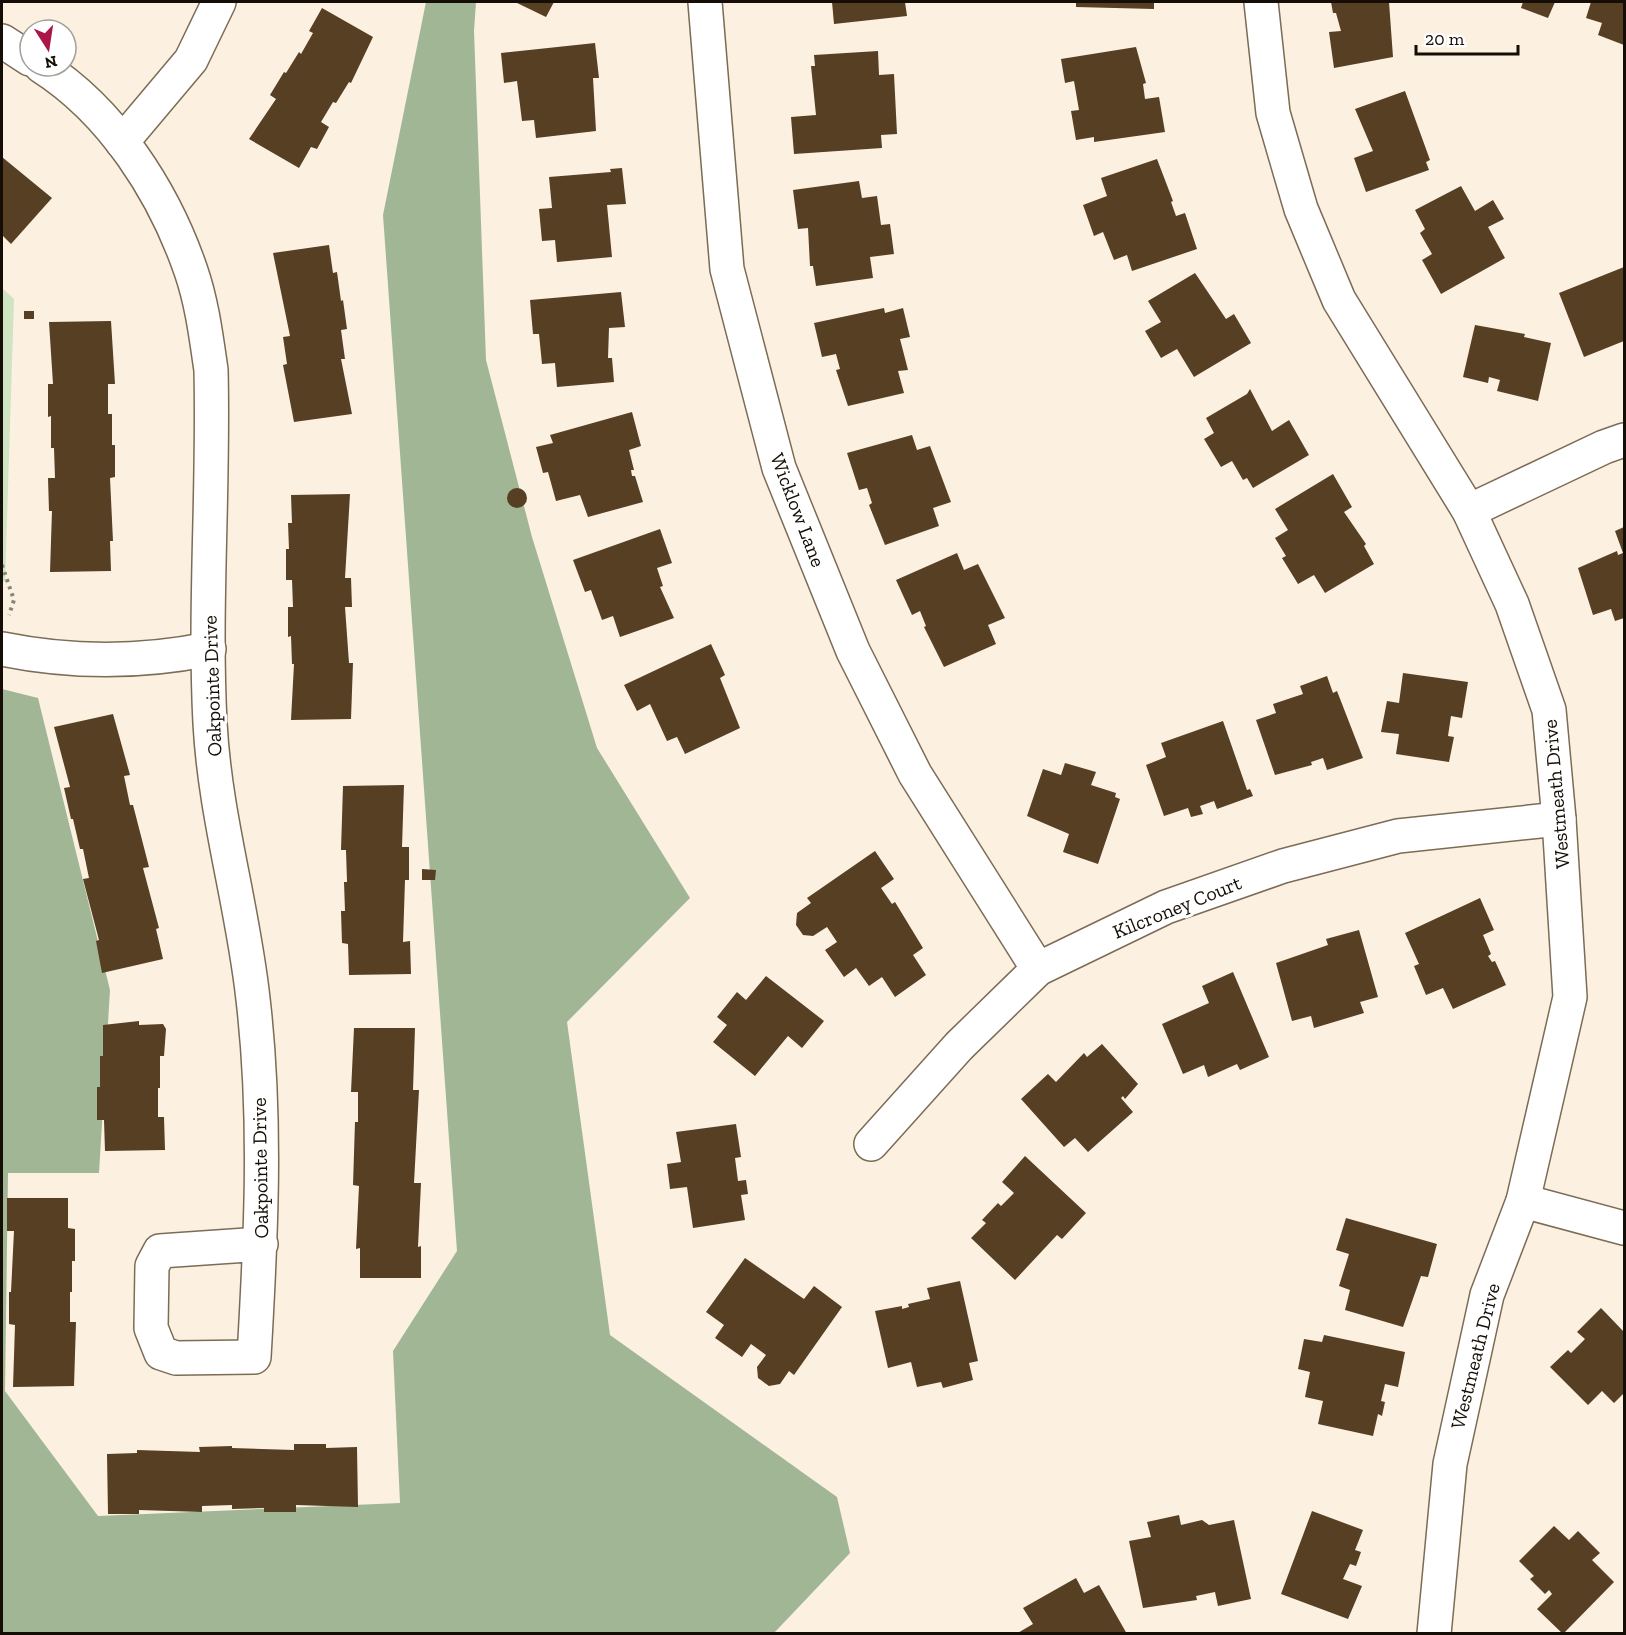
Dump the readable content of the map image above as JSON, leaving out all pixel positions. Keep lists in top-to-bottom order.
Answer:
{
  "streets": {
    "street": [
      "Wicklow Lane",
      "Oakpointe Drive",
      "Westmeath Drive",
      "Kilcroney Court"
    ]
  },
  "crossings": [
    ["Wicklow Lane", "Kilcroney Court"],
    ["Westmeath Drive", "Kilcroney Court"]
  ],
  "scale_bar": "20 m",
  "north": "bottom"
}
